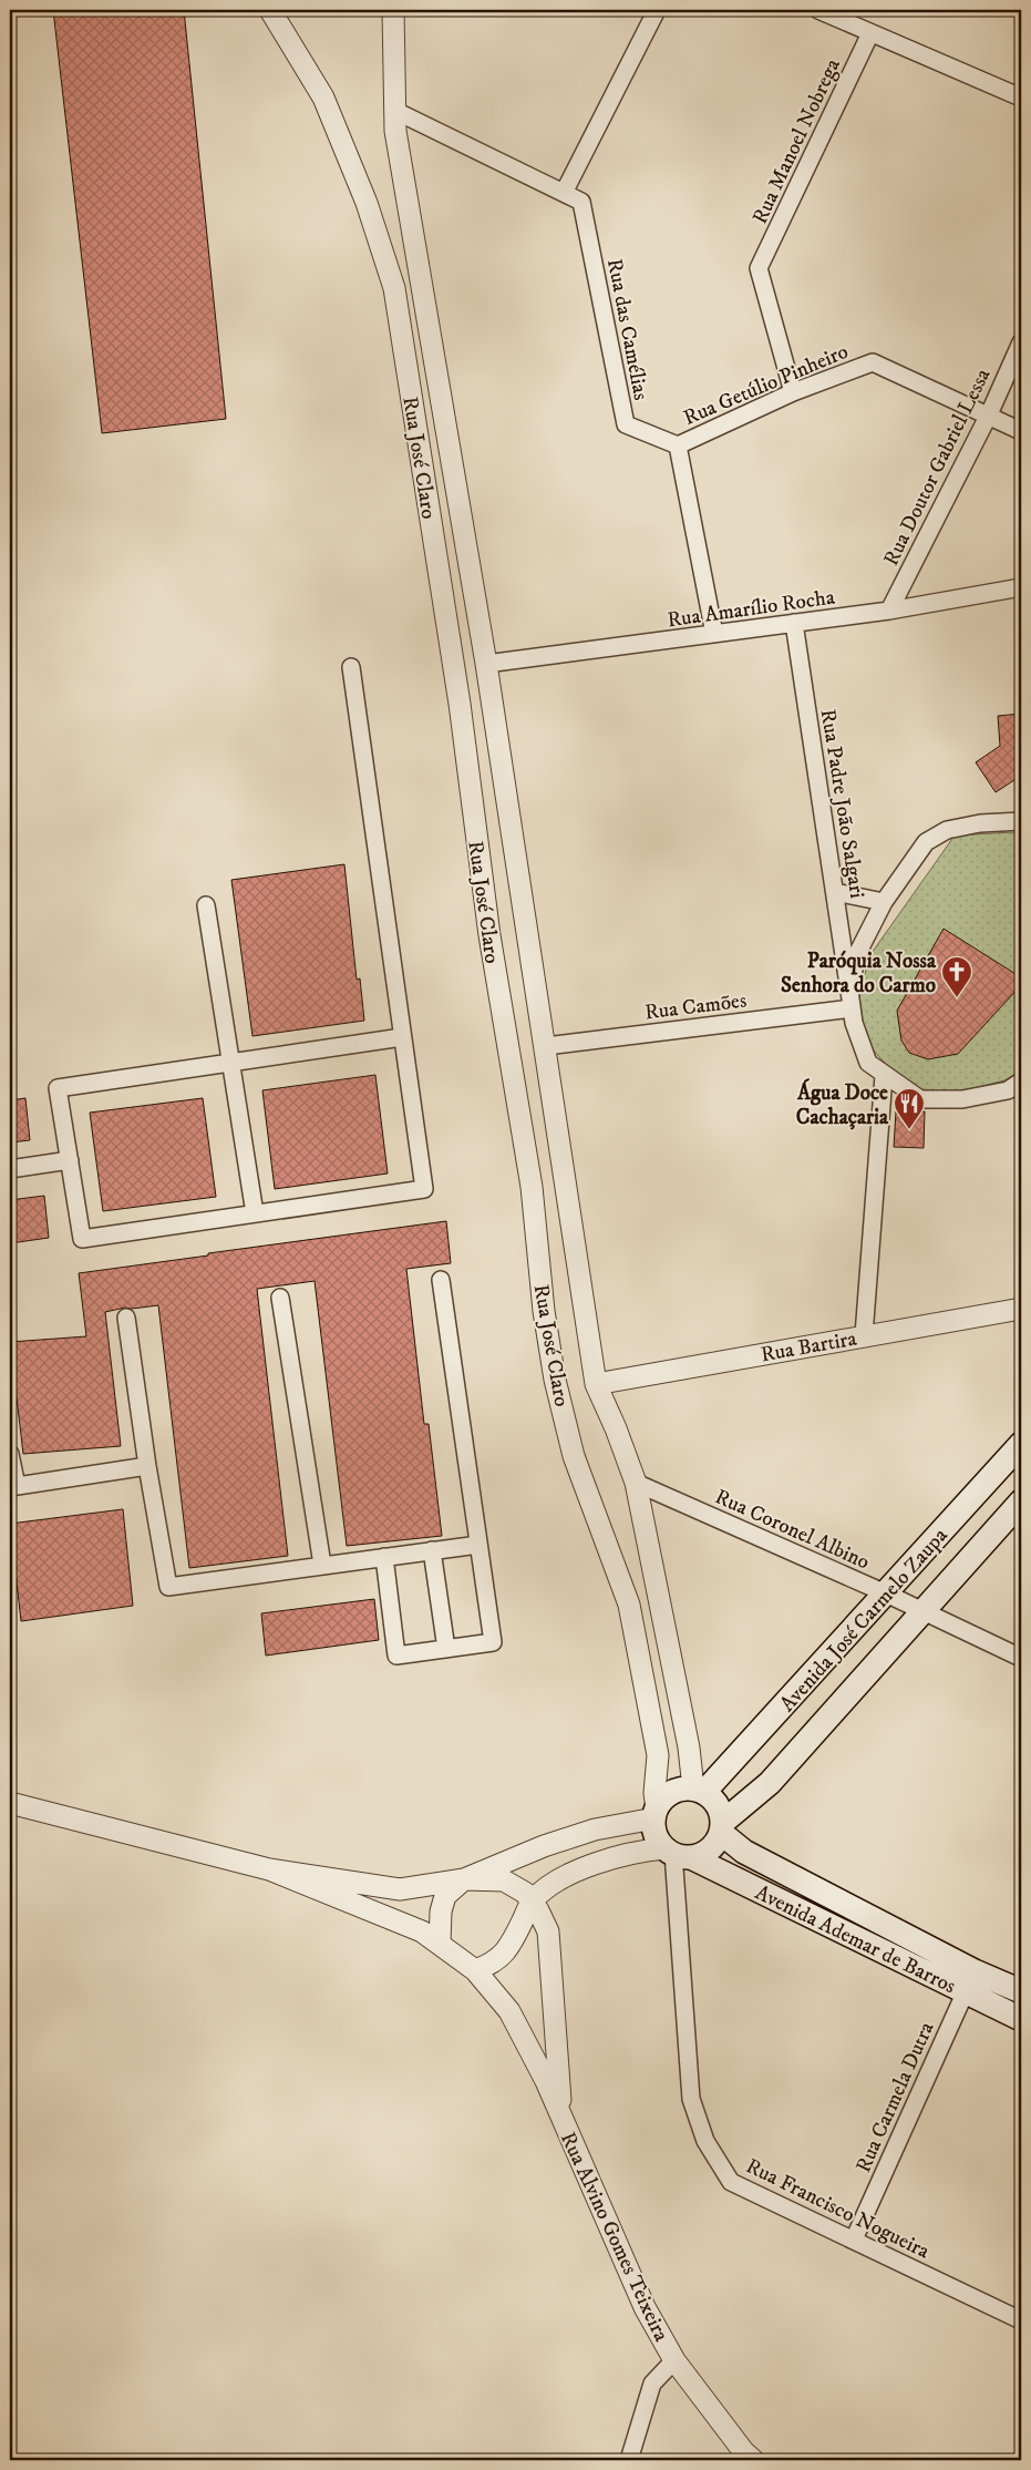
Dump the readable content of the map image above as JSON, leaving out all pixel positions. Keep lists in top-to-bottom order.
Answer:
{
  "streets": {
    "main road": ["Avenida José Carmelo Zaupa", "Avenida Ademar de Barros"],
    "street": [
      "Rua Manoel Nobrega",
      "Rua das Camélias",
      "Rua Getúlio Pinheiro",
      "Rua José Claro",
      "Rua Doutor Gabriel Lessa",
      "Rua Amarílio Rocha",
      "Rua Padre João Salgari",
      "Rua Camões",
      "Rua Bartira",
      "Rua Coronel Albino",
      "Rua Carmela Dutra",
      "Rua Francisco Nogueira",
      "Rua Alvino Gomes Teixeira"
    ]
  },
  "crossings": [
    ["Rua Manoel Nobrega", "Rua Getúlio Pinheiro"],
    ["Rua das Camélias", "Rua Getúlio Pinheiro"],
    ["Rua das Camélias", "Rua José Claro"],
    ["Rua Getúlio Pinheiro", "Rua Doutor Gabriel Lessa"],
    ["Rua José Claro", "Rua Amarílio Rocha"],
    ["Rua José Claro", "Rua Camões"],
    ["Rua José Claro", "Rua Bartira"],
    ["Rua José Claro", "Rua Coronel Albino"],
    ["Rua José Claro", "Avenida José Carmelo Zaupa"],
    ["Rua José Claro", "Avenida Ademar de Barros"],
    ["Rua José Claro", "Rua Francisco Nogueira"],
    ["Rua Doutor Gabriel Lessa", "Rua Amarílio Rocha"],
    ["Rua Amarílio Rocha", "Rua Padre João Salgari"],
    ["Rua Coronel Albino", "Avenida José Carmelo Zaupa"],
    ["Avenida José Carmelo Zaupa", "Avenida Ademar de Barros"],
    ["Avenida José Carmelo Zaupa", "Rua Francisco Nogueira"],
    ["Avenida Ademar de Barros", "Rua Carmela Dutra"],
    ["Avenida Ademar de Barros", "Rua Francisco Nogueira"],
    ["Rua Carmela Dutra", "Rua Francisco Nogueira"]
  ],
  "places": {
    "church": ["Paróquia Nossa Senhora do Carmo"],
    "restaurant": ["Água Doce Cachaçaria"]
  }
}
